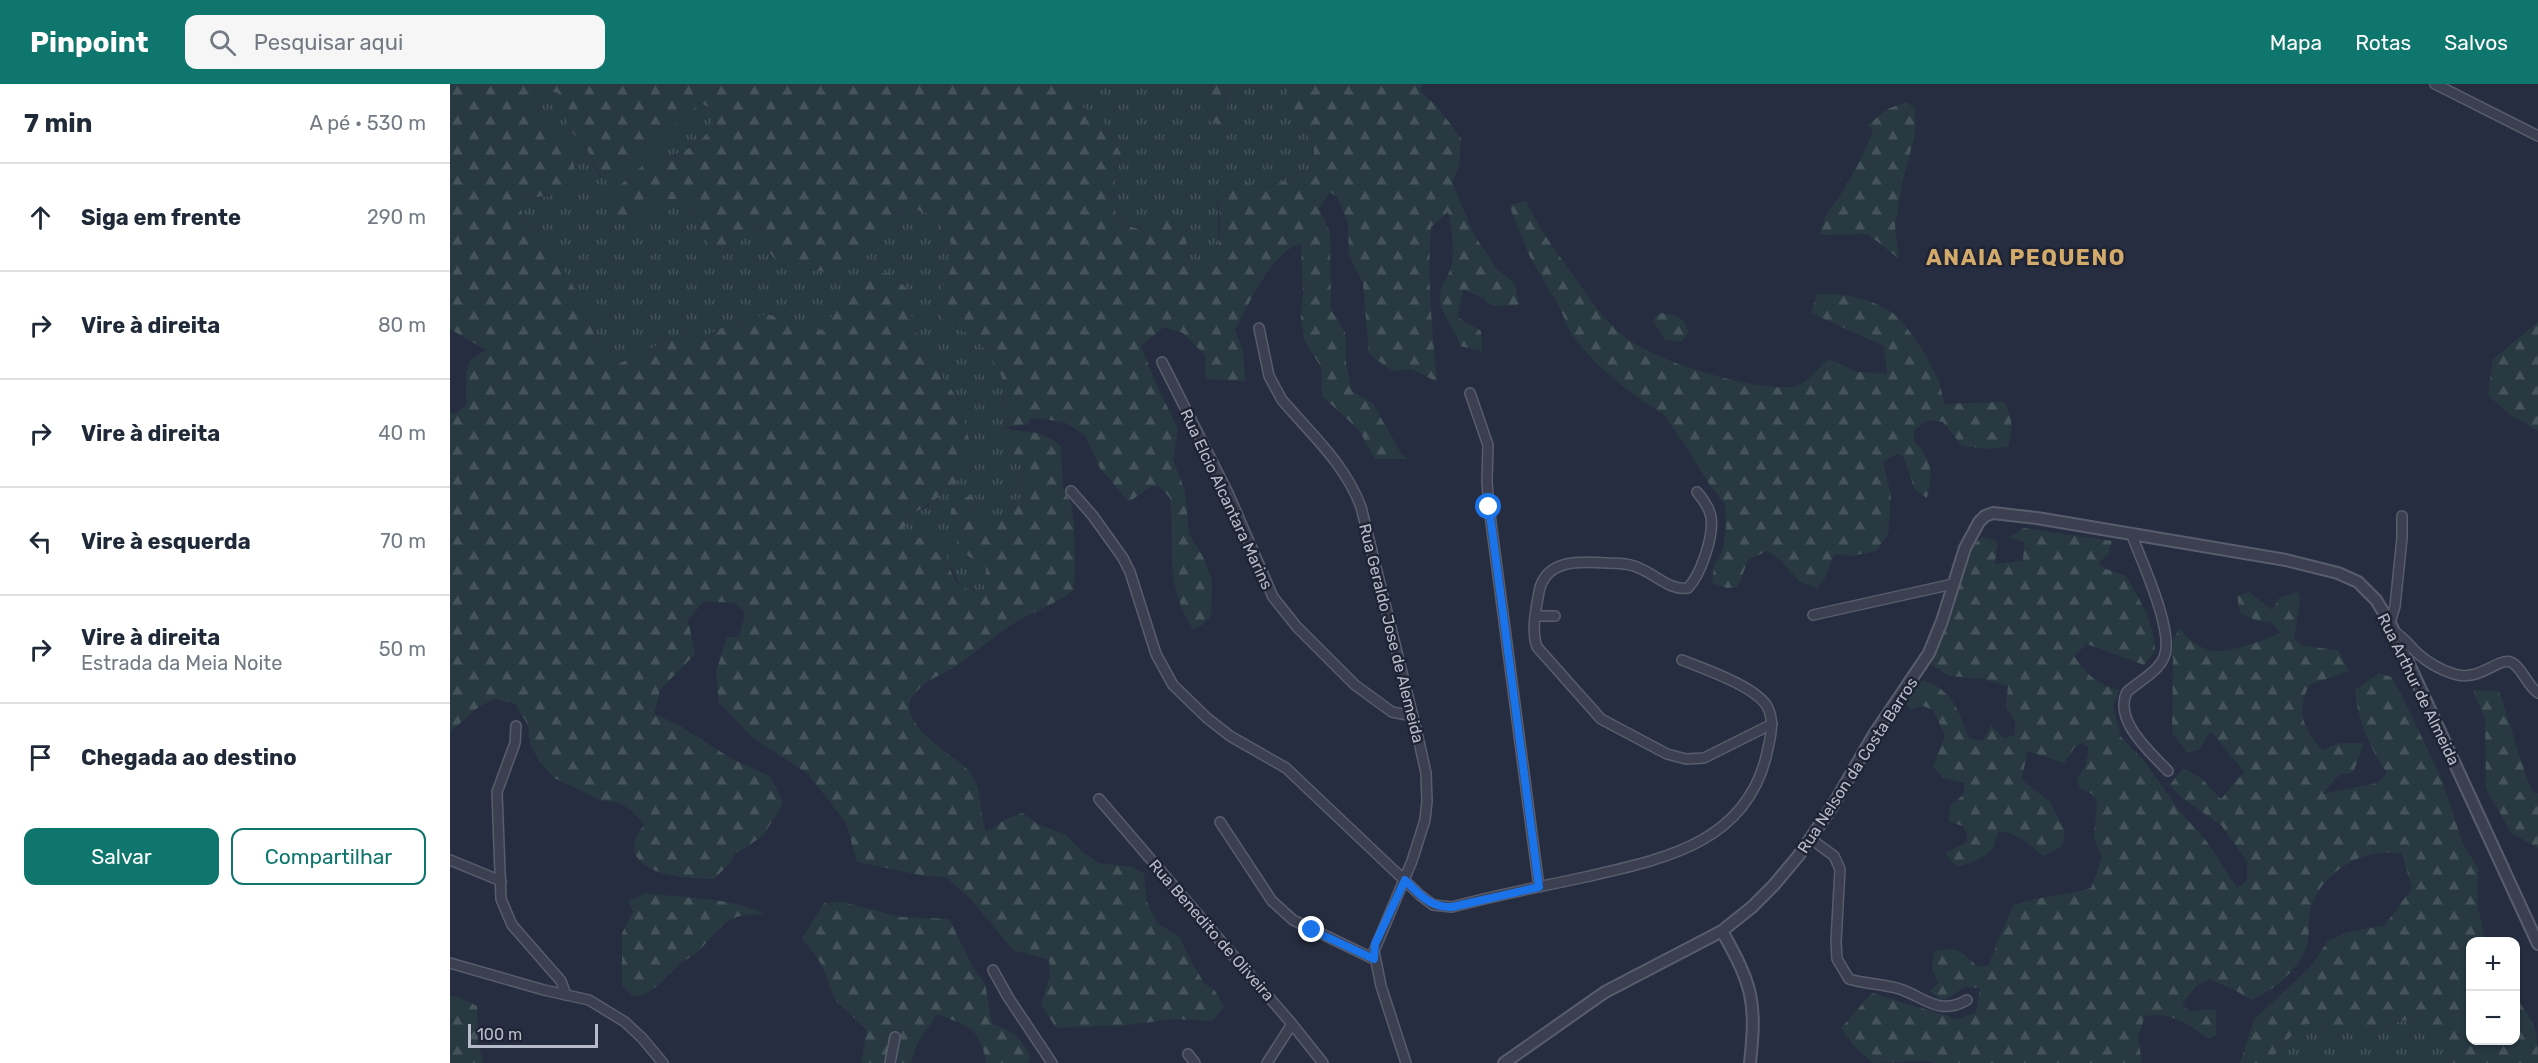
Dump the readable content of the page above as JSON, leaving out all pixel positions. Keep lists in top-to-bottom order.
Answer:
{
  "streets": {
    "street": [
      "Rua Elcio Alcantara Marins",
      "Rua Geraldo Jose de Alemeida",
      "Rua Arthur de Almeida",
      "Rua Nelson da Costa Barros",
      "Rua Benedito de Oliveira"
    ]
  },
  "crossings": [
    ["Rua Elcio Alcantara Marins", "Rua Geraldo Jose de Alemeida"],
    ["Rua Arthur de Almeida", "Rua Nelson da Costa Barros"]
  ],
  "districts": ["ANAIA PEQUENO"],
  "scale_bar": "100 m",
  "page": {
    "header": "Pinpoint",
    "search": "Pesquisar aqui",
    "nav": ["Mapa", "Rotas", "Salvos"],
    "heading": ["7 min", "A pé · 530 m"],
    "list": [
      ["Siga em frente", "290 m"],
      ["Vire à direita", "80 m"],
      ["Vire à direita", "40 m"],
      ["Vire à esquerda", "70 m"],
      ["Vire à direita", "Estrada da Meia Noite", "50 m"],
      "Chegada ao destino"
    ],
    "buttons": ["Salvar", "Compartilhar"],
    "map_buttons": ["+", "−"],
    "scale": "100 m"
  }
}
